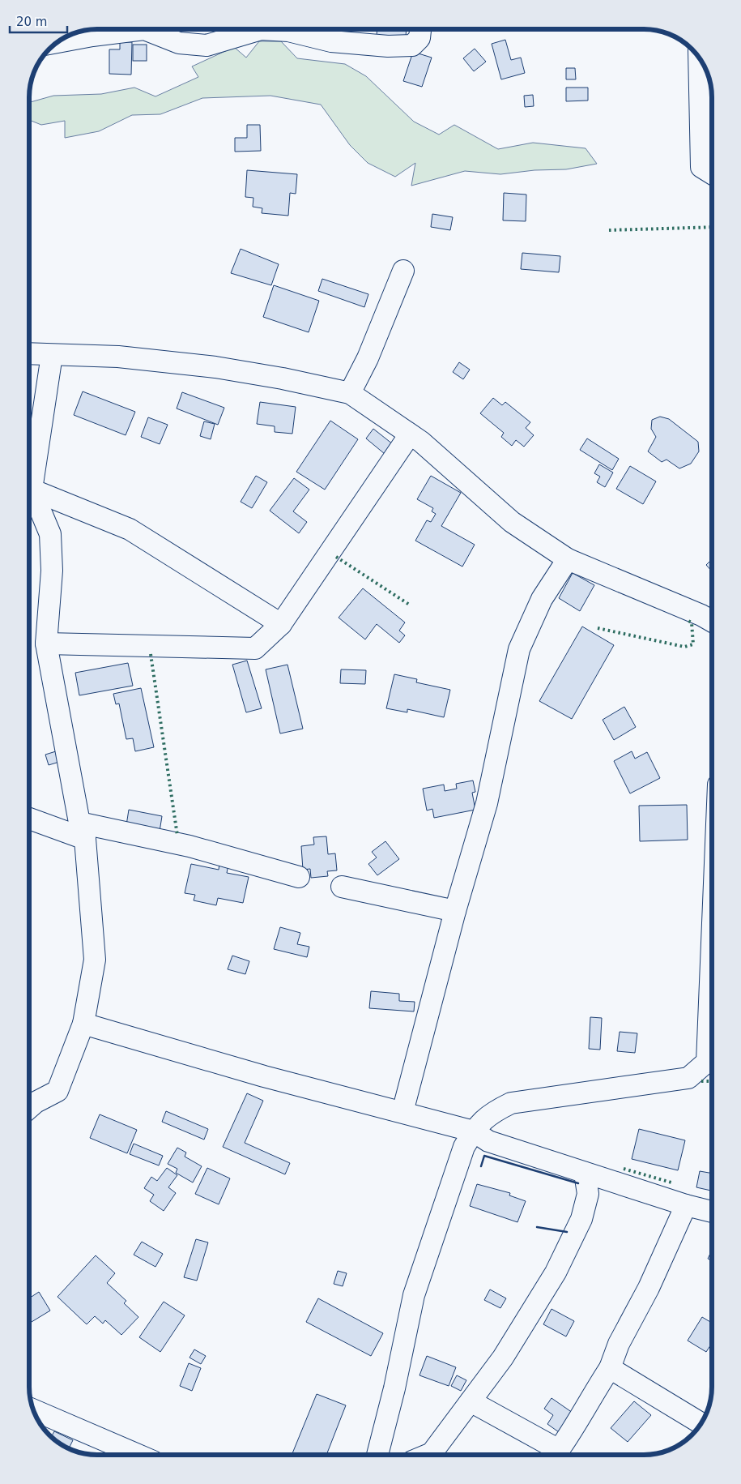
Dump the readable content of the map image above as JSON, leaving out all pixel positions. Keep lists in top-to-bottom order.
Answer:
{
  "scale_bar": "20 m"
}
